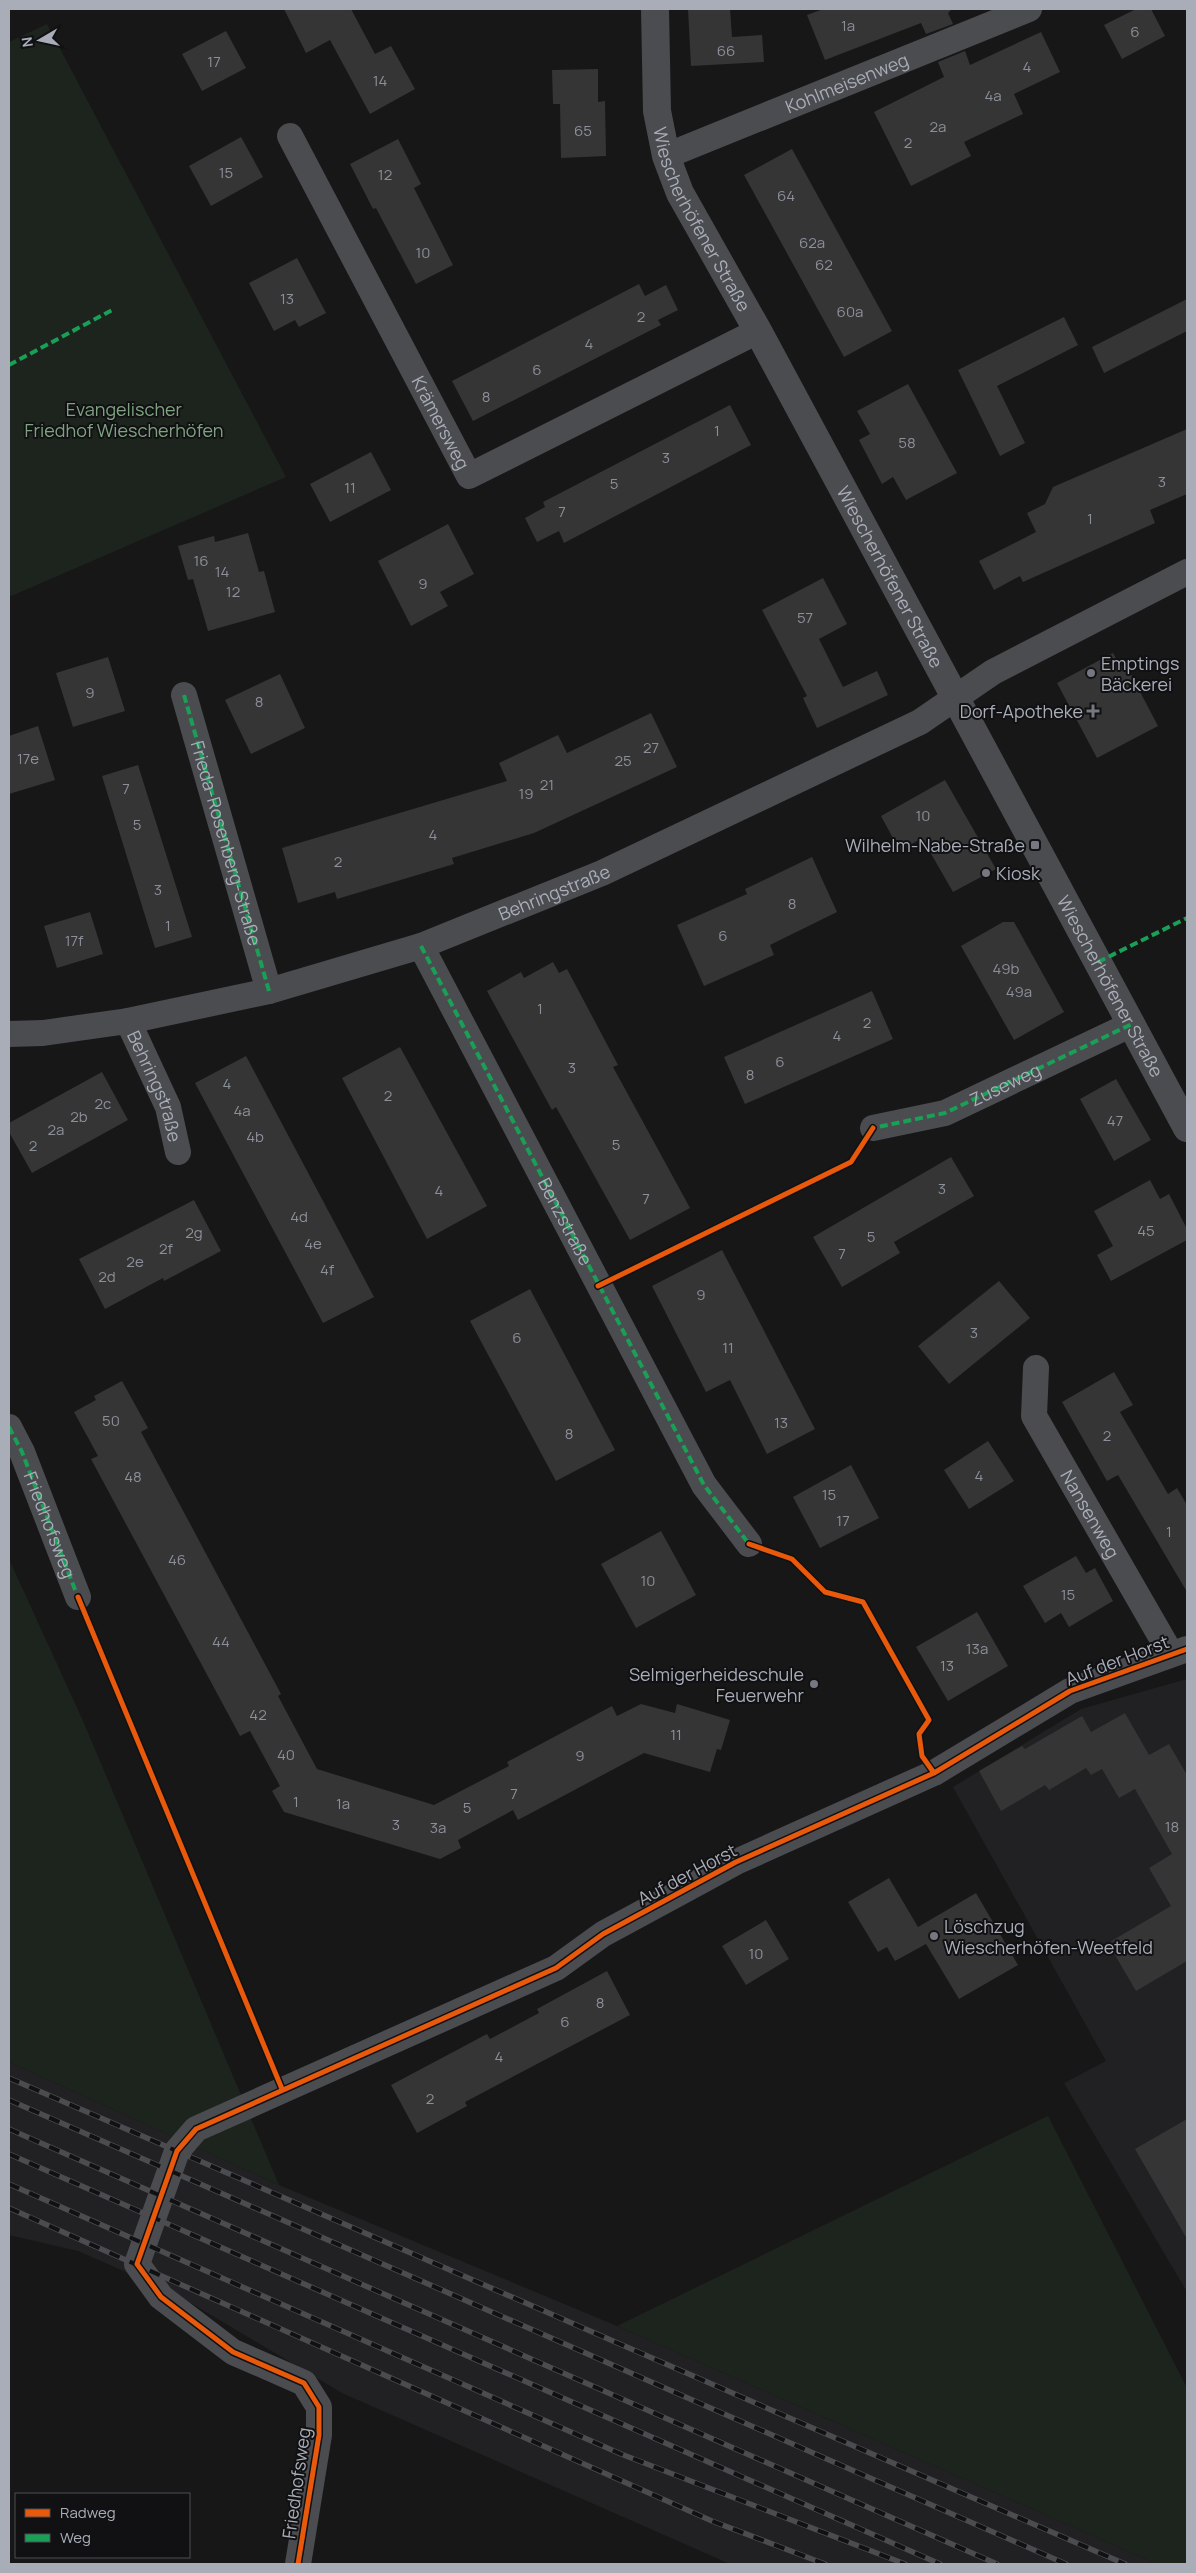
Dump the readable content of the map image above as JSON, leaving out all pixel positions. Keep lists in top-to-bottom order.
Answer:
{
  "streets": {
    "street": [
      "Kohlmeisenweg",
      "Wiescherhöfener Straße",
      "Krämersweg",
      "Frieda-Rosenberg-Straße",
      "Behringstraße",
      "Zuseweg",
      "Benzstraße",
      "Nansenweg",
      "Friedhofsweg",
      "Auf der Horst"
    ]
  },
  "crossings": [
    ["Kohlmeisenweg", "Wiescherhöfener Straße"],
    ["Wiescherhöfener Straße", "Krämersweg"],
    ["Wiescherhöfener Straße", "Behringstraße"],
    ["Wiescherhöfener Straße", "Zuseweg"],
    ["Frieda-Rosenberg-Straße", "Behringstraße"],
    ["Behringstraße", "Benzstraße"],
    ["Nansenweg", "Auf der Horst"],
    ["Friedhofsweg", "Auf der Horst"]
  ],
  "parks": ["Evangelischer Friedhof Wiescherhöfen"],
  "places": {
    "other": [
      "Emptings Bäckerei",
      "Kiosk",
      "Selmigerheideschule Feuerwehr",
      "Löschzug Wiescherhöfen-Weetfeld"
    ],
    "health": ["Dorf-Apotheke"],
    "transit": ["Wilhelm-Nabe-Straße"]
  },
  "house_numbers": [
    "1a",
    "6",
    "66",
    "17",
    "4",
    "14",
    "4a",
    "2a",
    "65",
    "2",
    "15",
    "12",
    "64",
    "62a",
    "10",
    "62",
    "13",
    "60a",
    "2",
    "4",
    "6",
    "8",
    "1",
    "58",
    "3",
    "3",
    "5",
    "11",
    "7",
    "1",
    "16",
    "14",
    "9",
    "12",
    "57",
    "9",
    "8",
    "27",
    "17e",
    "25",
    "21",
    "7",
    "19",
    "10",
    "5",
    "4",
    "2",
    "3",
    "8",
    "1",
    "6",
    "17f",
    "49b",
    "49a",
    "1",
    "2",
    "4",
    "6",
    "3",
    "8",
    "4",
    "2",
    "2c",
    "4a",
    "2b",
    "47",
    "2a",
    "4b",
    "5",
    "2",
    "3",
    "4",
    "7",
    "4d",
    "45",
    "2g",
    "5",
    "4e",
    "2f",
    "7",
    "2e",
    "4f",
    "2d",
    "9",
    "3",
    "6",
    "11",
    "50",
    "13",
    "8",
    "2",
    "4",
    "48",
    "15",
    "17",
    "1",
    "46",
    "10",
    "15",
    "44",
    "13a",
    "13",
    "42",
    "11",
    "40",
    "9",
    "7",
    "1",
    "1a",
    "5",
    "3",
    "18",
    "3a",
    "10",
    "8",
    "6",
    "4",
    "2"
  ],
  "legend": ["Radweg", "Weg"],
  "north": "left"
}
